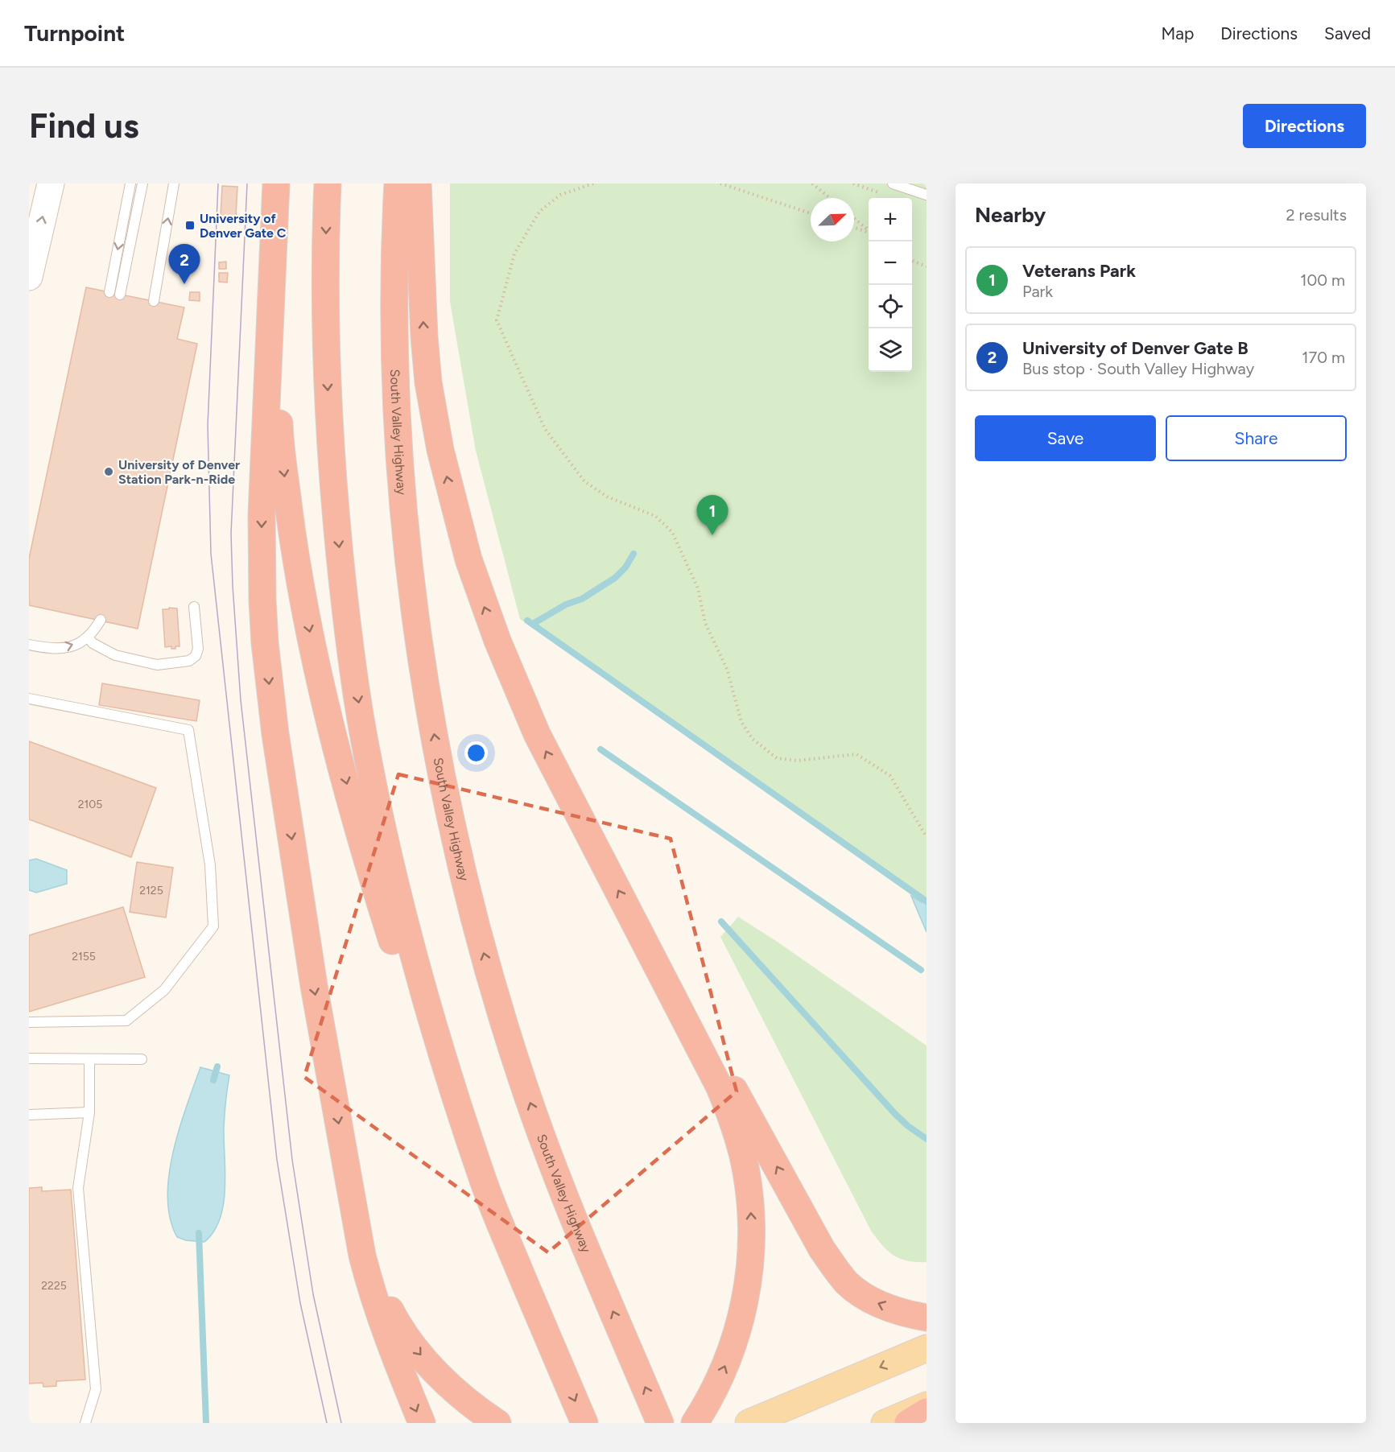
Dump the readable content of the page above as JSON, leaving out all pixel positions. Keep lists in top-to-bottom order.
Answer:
{
  "streets": {
    "highway": ["South Valley Highway"]
  },
  "places": {
    "transit": ["University of Denver Gate C"],
    "other": ["University of Denver Station Park-n-Ride"]
  },
  "house_numbers": [
    "2105",
    "2125",
    "2155",
    "2225"
  ],
  "north": "top right",
  "page": {
    "header": "Turnpoint",
    "nav": ["Map", "Directions", "Saved"],
    "buttons": [
      "Directions",
      ["Save", "Share"]
    ],
    "title": "Find us",
    "heading": ["Nearby", "2 results"],
    "map_buttons": ["+", "−"],
    "pins": ["2", "1"],
    "list": [
      {
        "mark": "1",
        "name": "Veterans Park",
        "note": "Park",
        "value": "100 m"
      },
      {
        "mark": "2",
        "name": "University of Denver Gate B",
        "note": "Bus stop · South Valley Highway",
        "value": "170 m"
      }
    ]
  }
}
